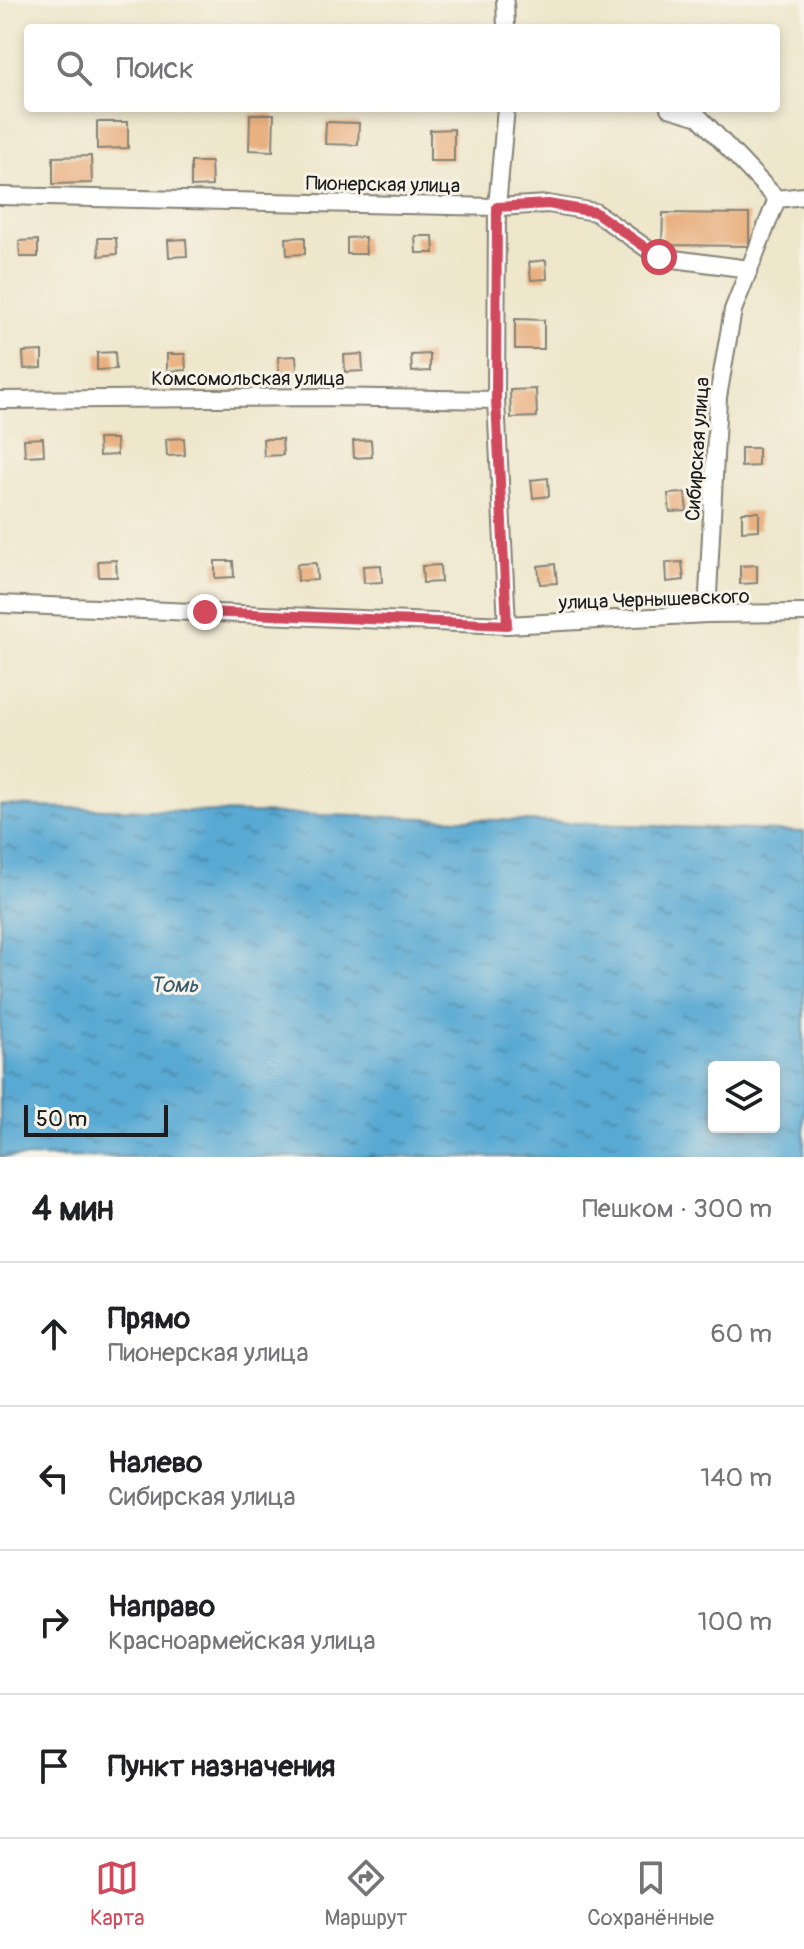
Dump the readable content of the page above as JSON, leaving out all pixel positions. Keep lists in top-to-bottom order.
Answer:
{
  "streets": {
    "street": [
      "Пионерская улица",
      "Комсомольская улица",
      "Сибирская улица",
      "улица Чернышевского"
    ]
  },
  "crossings": [
    ["Пионерская улица", "Сибирская улица"],
    ["Сибирская улица", "улица Чернышевского"]
  ],
  "water": ["Томь"],
  "scale_bar": "50 m",
  "page": {
    "search": "Поиск",
    "scale": "50 m",
    "heading": ["4 мин", "Пешком · 300 m"],
    "list": [
      ["Прямо", "Пионерская улица", "60 m"],
      ["Налево", "Сибирская улица", "140 m"],
      ["Направо", "Красноармейская улица", "100 m"],
      "Пункт назначения"
    ],
    "nav": ["Карта", "Маршрут", "Сохранённые"]
  }
}
